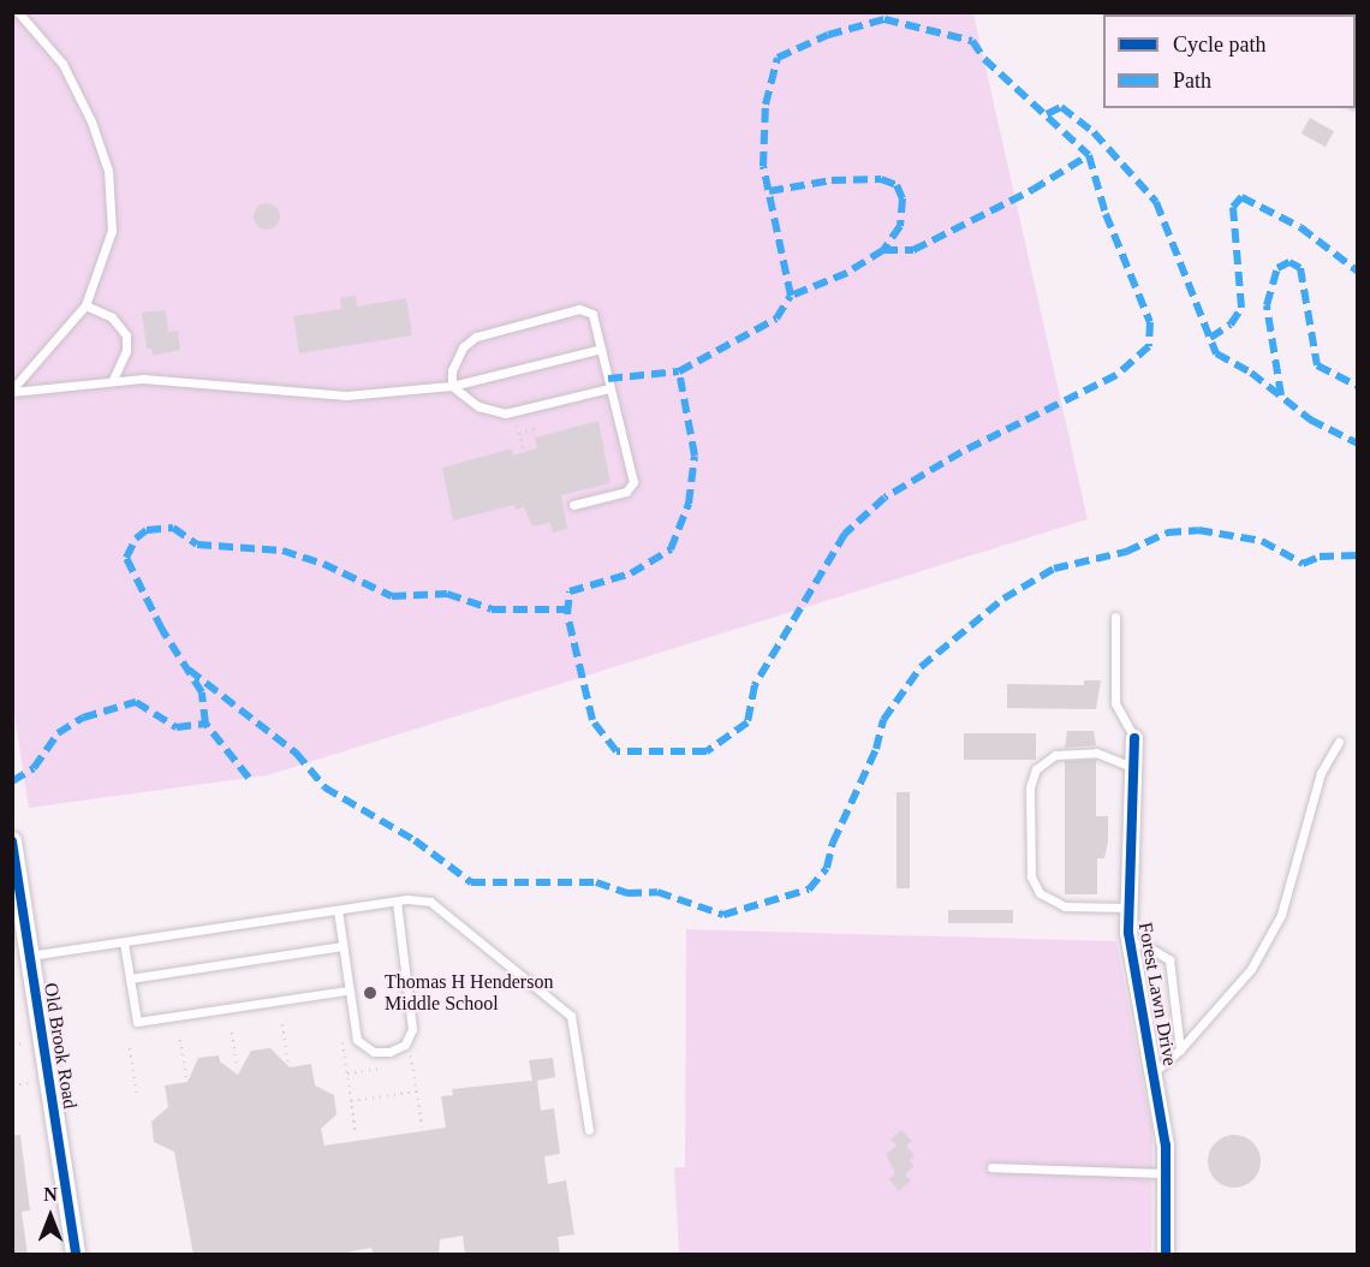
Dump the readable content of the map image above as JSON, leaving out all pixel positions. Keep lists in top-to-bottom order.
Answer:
{
  "streets": {
    "street": ["Forest Lawn Drive", "Old Brook Road"]
  },
  "places": ["Thomas H Henderson Middle School"],
  "legend": ["Cycle path", "Path"],
  "north": "top"
}
